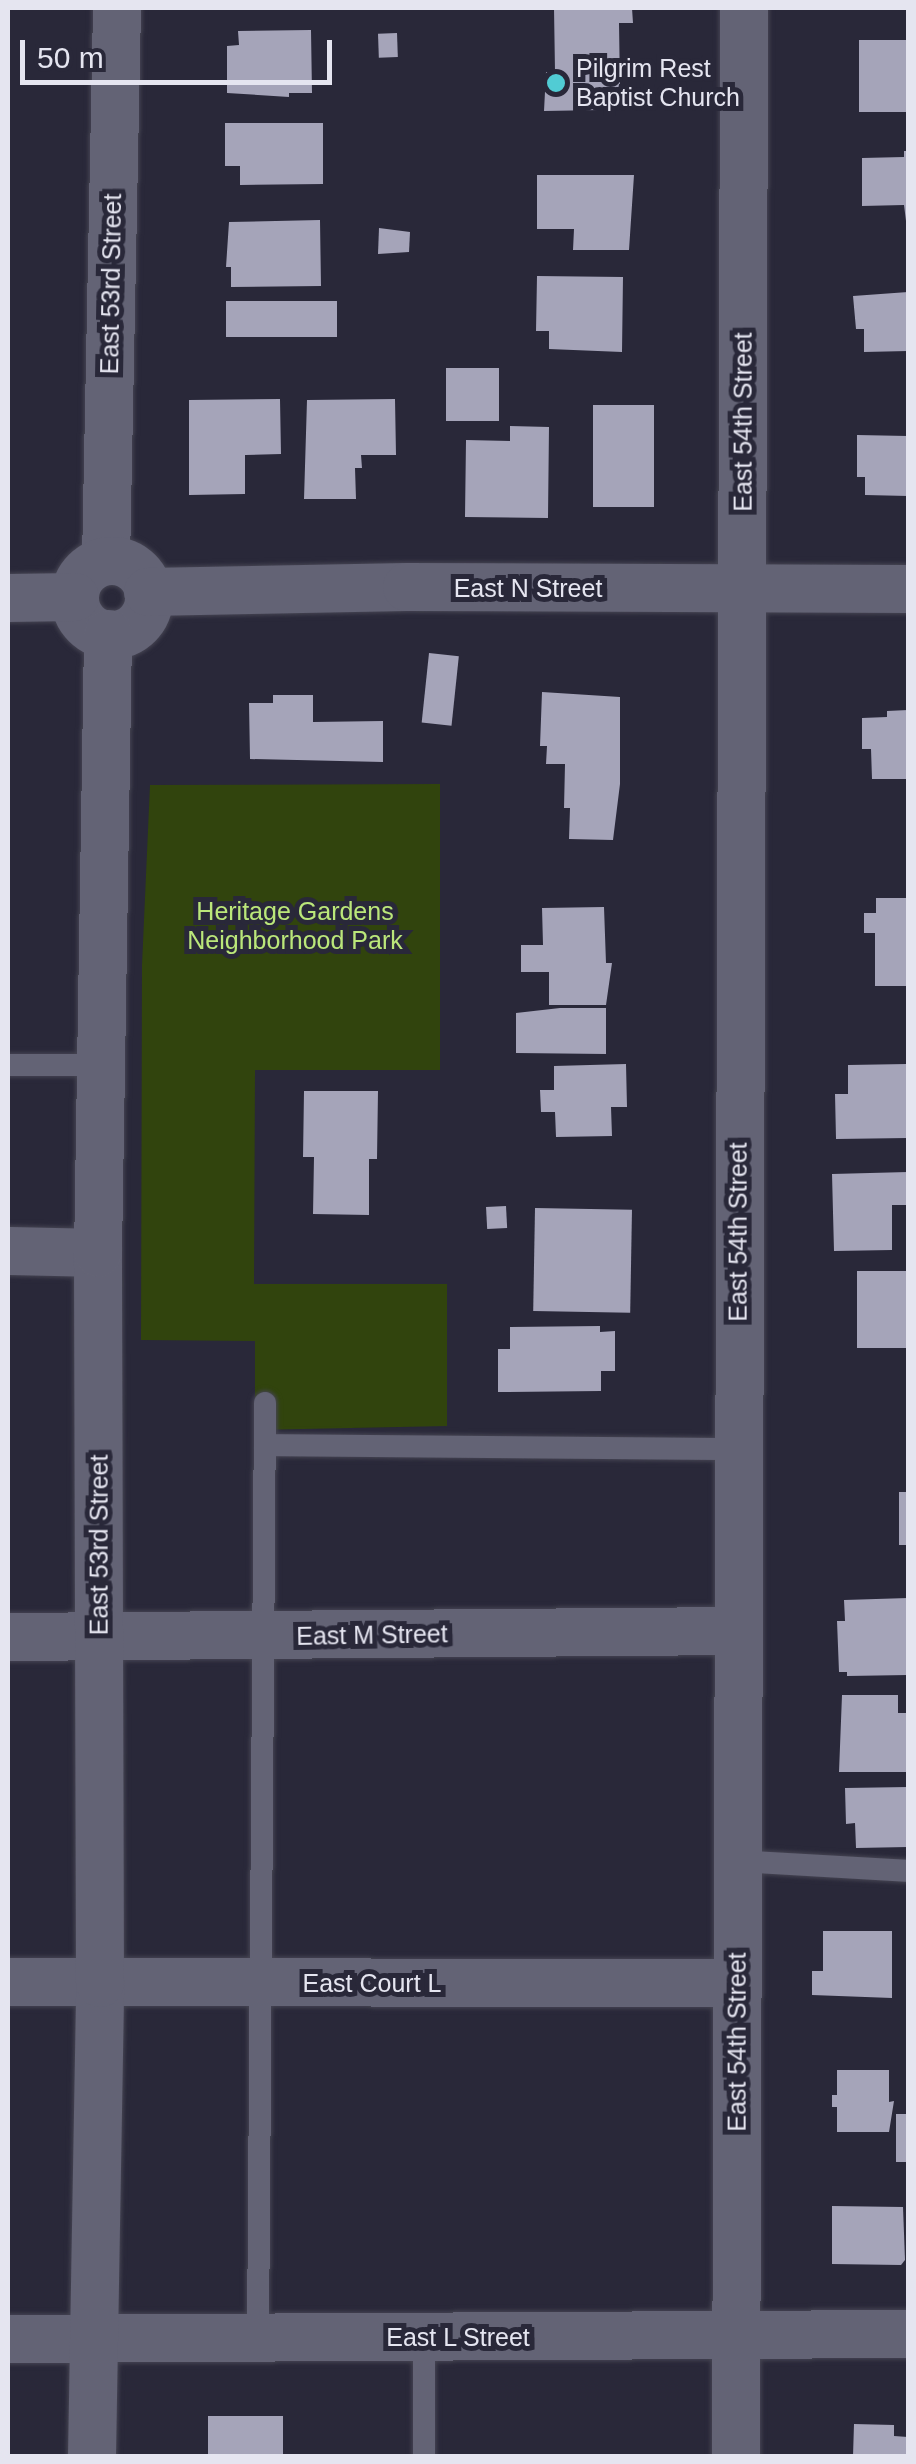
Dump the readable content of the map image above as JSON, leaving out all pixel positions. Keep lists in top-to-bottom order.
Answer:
{
  "streets": {
    "street": [
      "East 53rd Street",
      "East 54th Street",
      "East N Street",
      "East M Street",
      "East Court L",
      "East L Street"
    ]
  },
  "crossings": [
    ["East 53rd Street", "East N Street"],
    ["East 53rd Street", "East M Street"],
    ["East 53rd Street", "East Court L"],
    ["East 53rd Street", "East L Street"],
    ["East 54th Street", "East N Street"],
    ["East 54th Street", "East M Street"],
    ["East 54th Street", "East Court L"],
    ["East 54th Street", "East L Street"]
  ],
  "parks": ["Heritage Gardens Neighborhood Park"],
  "places": ["Pilgrim Rest Baptist Church"],
  "scale_bar": "50 m"
}
